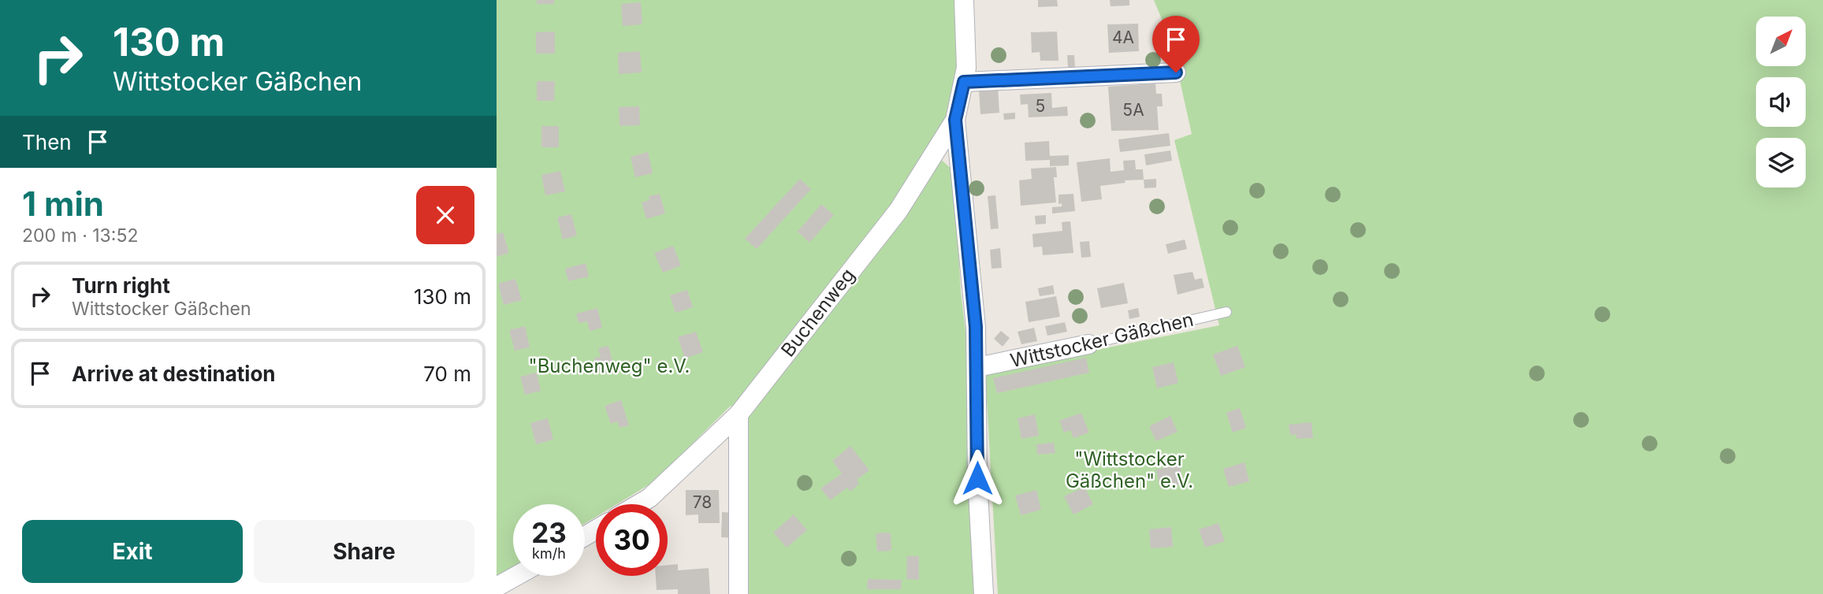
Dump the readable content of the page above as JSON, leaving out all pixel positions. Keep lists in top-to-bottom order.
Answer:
{
  "streets": {
    "street": ["Buchenweg", "Wittstocker Gäßchen"]
  },
  "parks": ["\"Buchenweg\" e.V.", "\"Wittstocker Gäßchen\" e.V."],
  "house_numbers": [
    "4A",
    "5",
    "5A",
    "78"
  ],
  "north": "top right",
  "page": {
    "turn": ["130 m", "Wittstocker Gäßchen"],
    "then": "Then",
    "heading": ["1 min", "200 m · 13:52"],
    "list": [
      {
        "name": "Turn right",
        "note": "Wittstocker Gäßchen",
        "value": "130 m"
      },
      {
        "name": "Arrive at destination",
        "value": "70 m"
      }
    ],
    "speed": "23 km/h",
    "limit": "30",
    "buttons": ["Exit", "Share"]
  }
}
